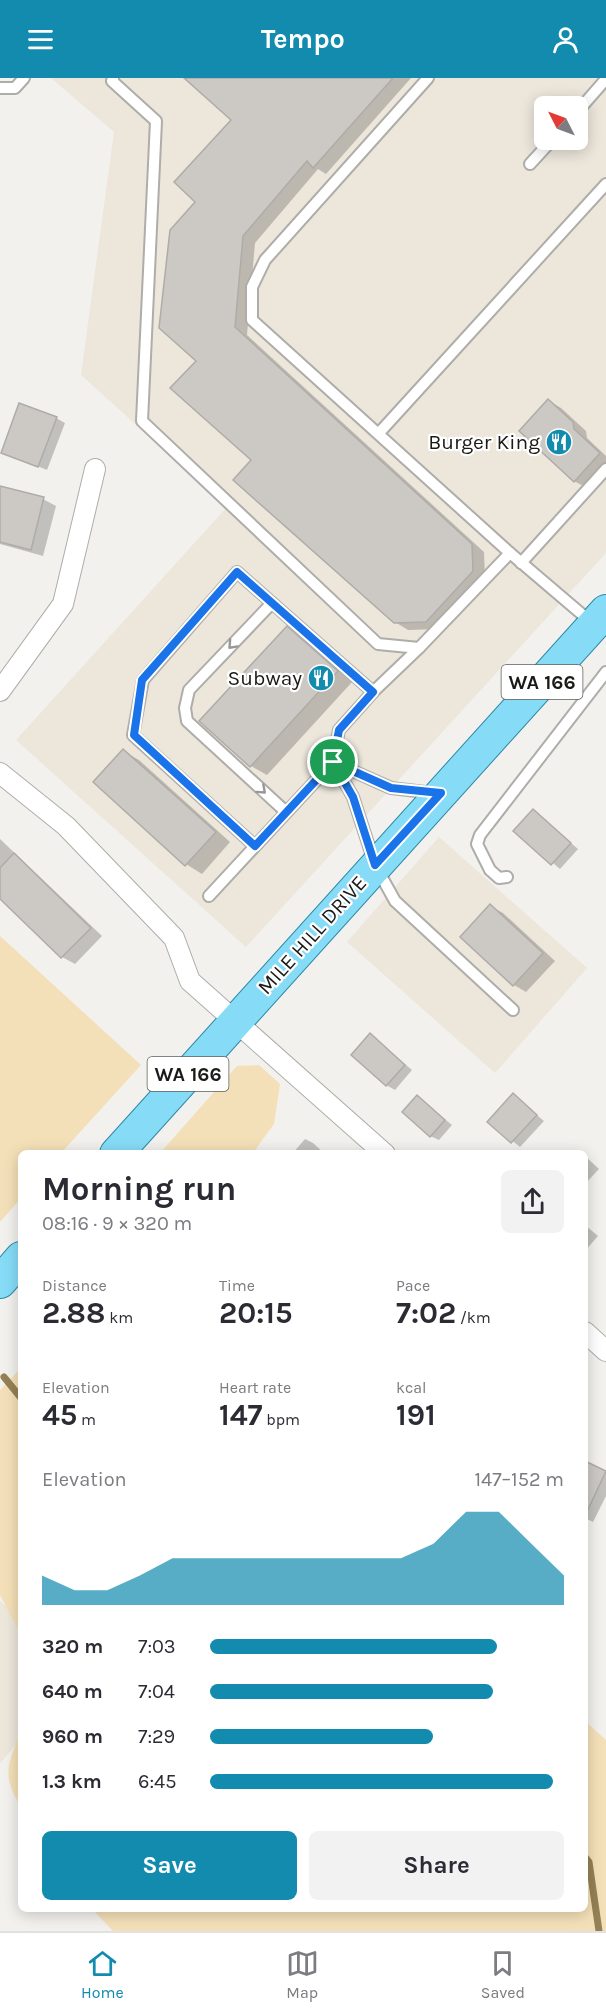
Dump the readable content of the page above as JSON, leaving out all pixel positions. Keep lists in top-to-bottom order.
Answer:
{
  "streets": {
    "main road": ["WA 166", "MILE HILL DRIVE"]
  },
  "places": {
    "restaurant": ["Burger King", "Subway"]
  },
  "north": "top left",
  "page": {
    "header": "Tempo",
    "heading": ["Morning run", "08:16 · 9 × 320 m"],
    "stats": [
      ["Distance", "2.88 km"],
      ["Time", "20:15"],
      ["Pace", "7:02 /km"],
      ["Elevation", "45 m"],
      ["Heart rate", "147 bpm"],
      ["kcal", "191"]
    ],
    "chart": ["Elevation", "147–152 m"],
    "list": [
      {
        "name": "320 m",
        "note": "7:03"
      },
      {
        "name": "640 m",
        "note": "7:04"
      },
      {
        "name": "960 m",
        "note": "7:29"
      },
      {
        "name": "1.3 km",
        "note": "6:45"
      }
    ],
    "buttons": ["Save", "Share"],
    "tabs": ["Home", "Map", "Saved"]
  }
}
